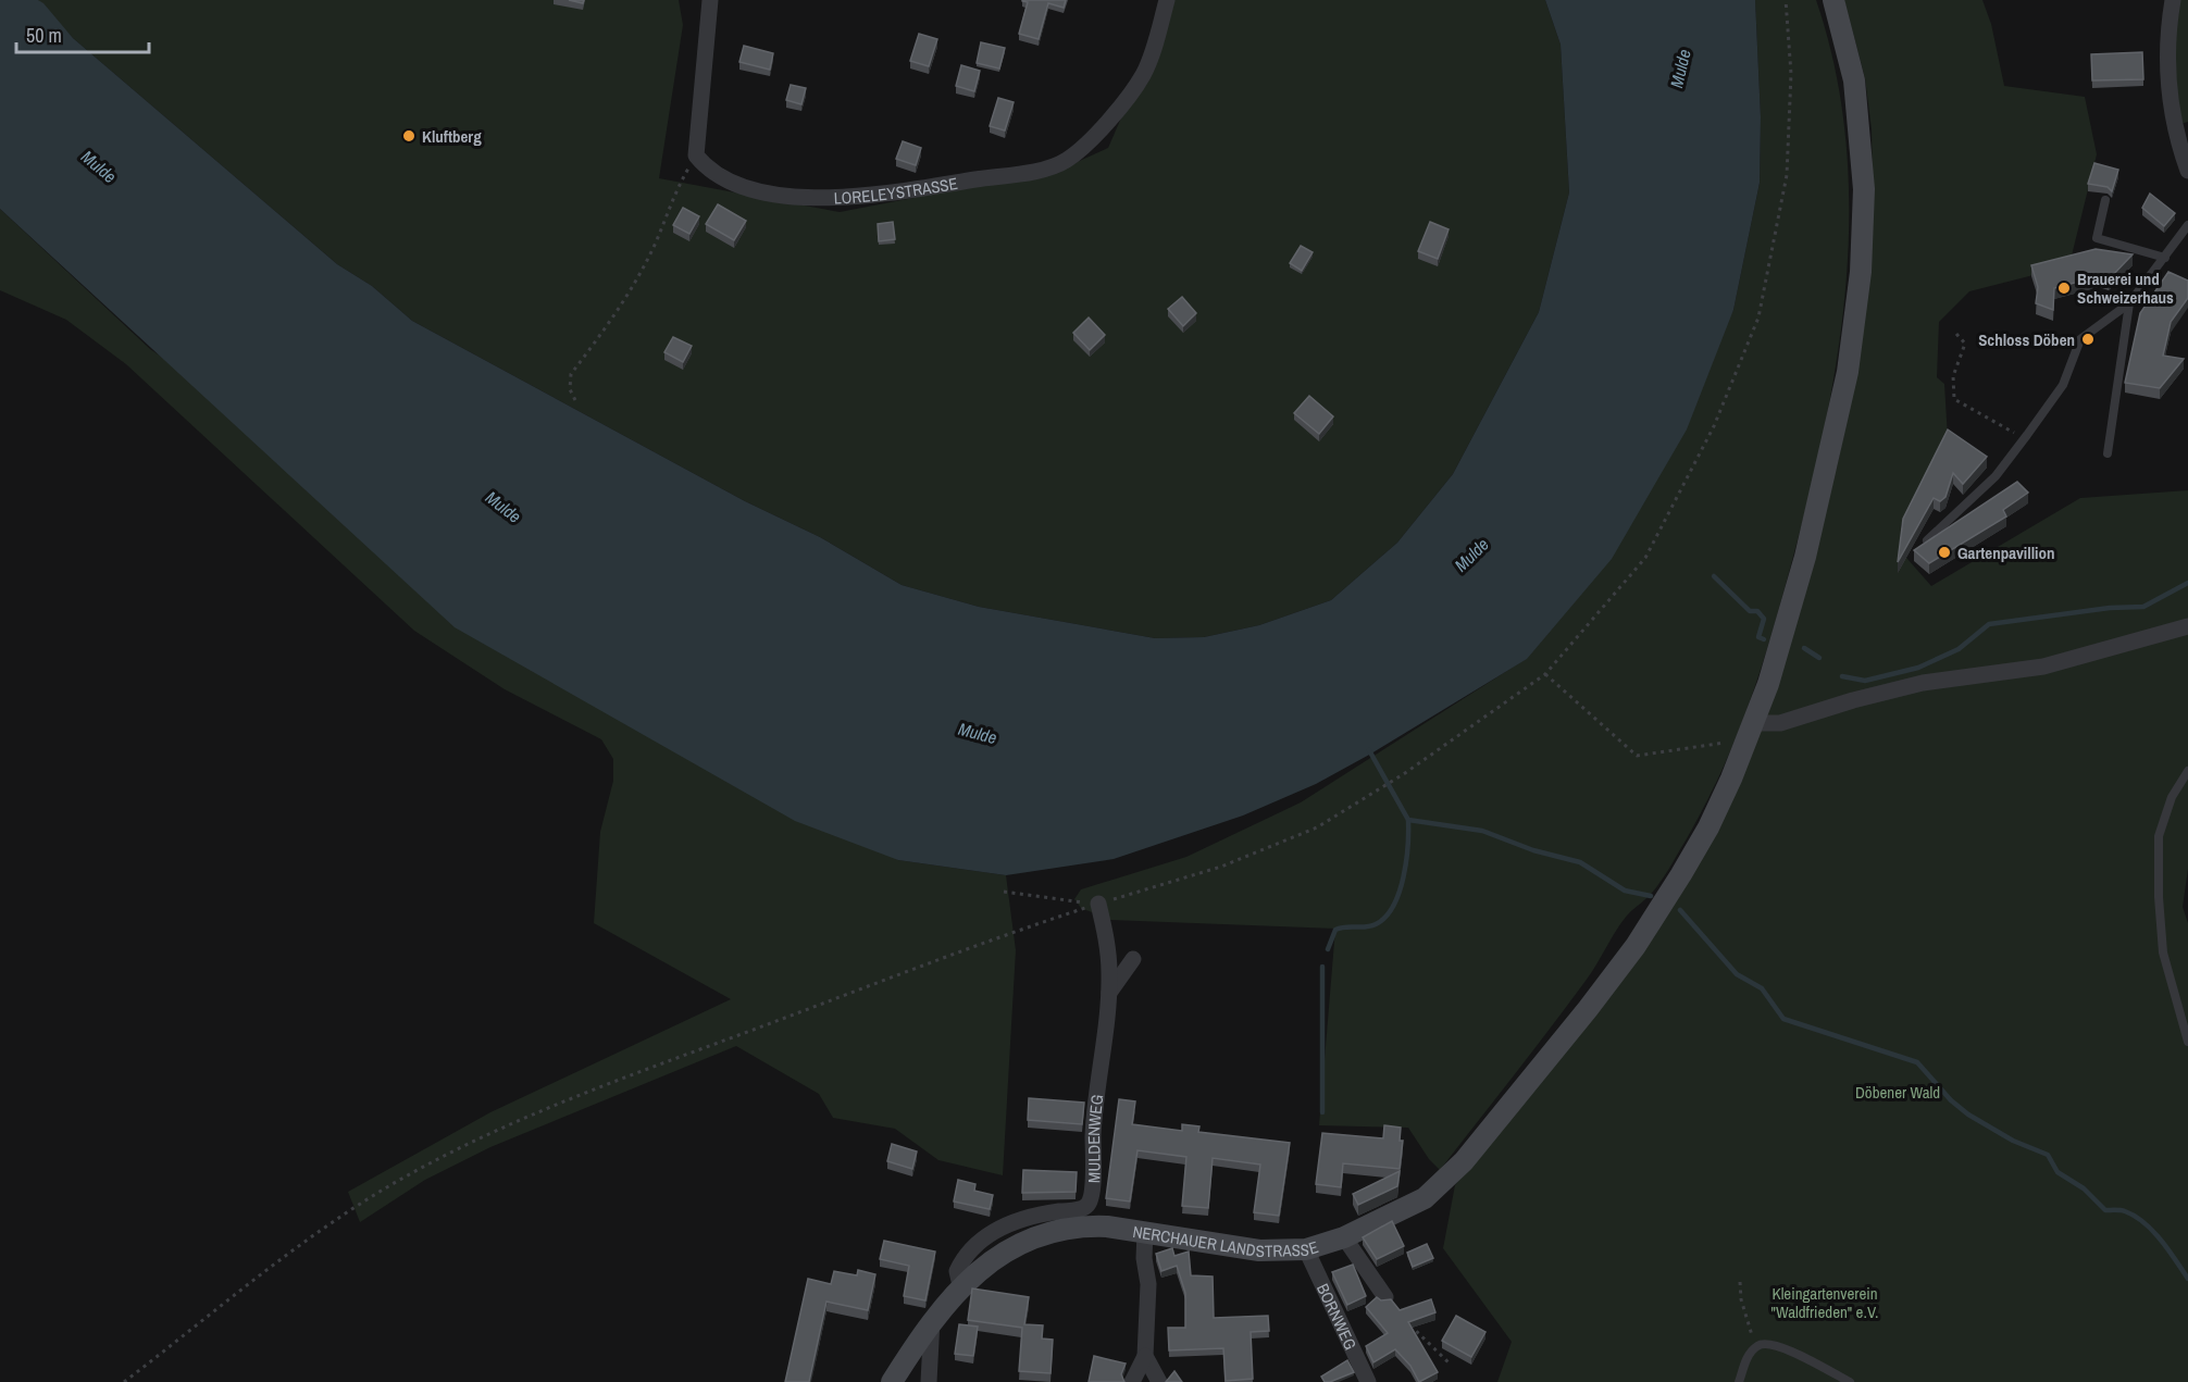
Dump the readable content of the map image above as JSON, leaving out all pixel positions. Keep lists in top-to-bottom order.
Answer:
{
  "streets": {
    "main road": ["NERCHAUER LANDSTRASSE"],
    "street": ["LORELEYSTRASSE", "MULDENWEG", "BORNWEG"]
  },
  "crossings": [
    ["MULDENWEG", "NERCHAUER LANDSTRASSE"],
    ["NERCHAUER LANDSTRASSE", "BORNWEG"]
  ],
  "water": ["Mulde"],
  "parks": ["Döbener Wald", "Kleingartenverein \"Waldfrieden\" e.V."],
  "places": [
    "Kluftberg",
    "Brauerei und Schweizerhaus",
    "Schloss Döben",
    "Gartenpavillion"
  ],
  "scale_bar": "50 m"
}
